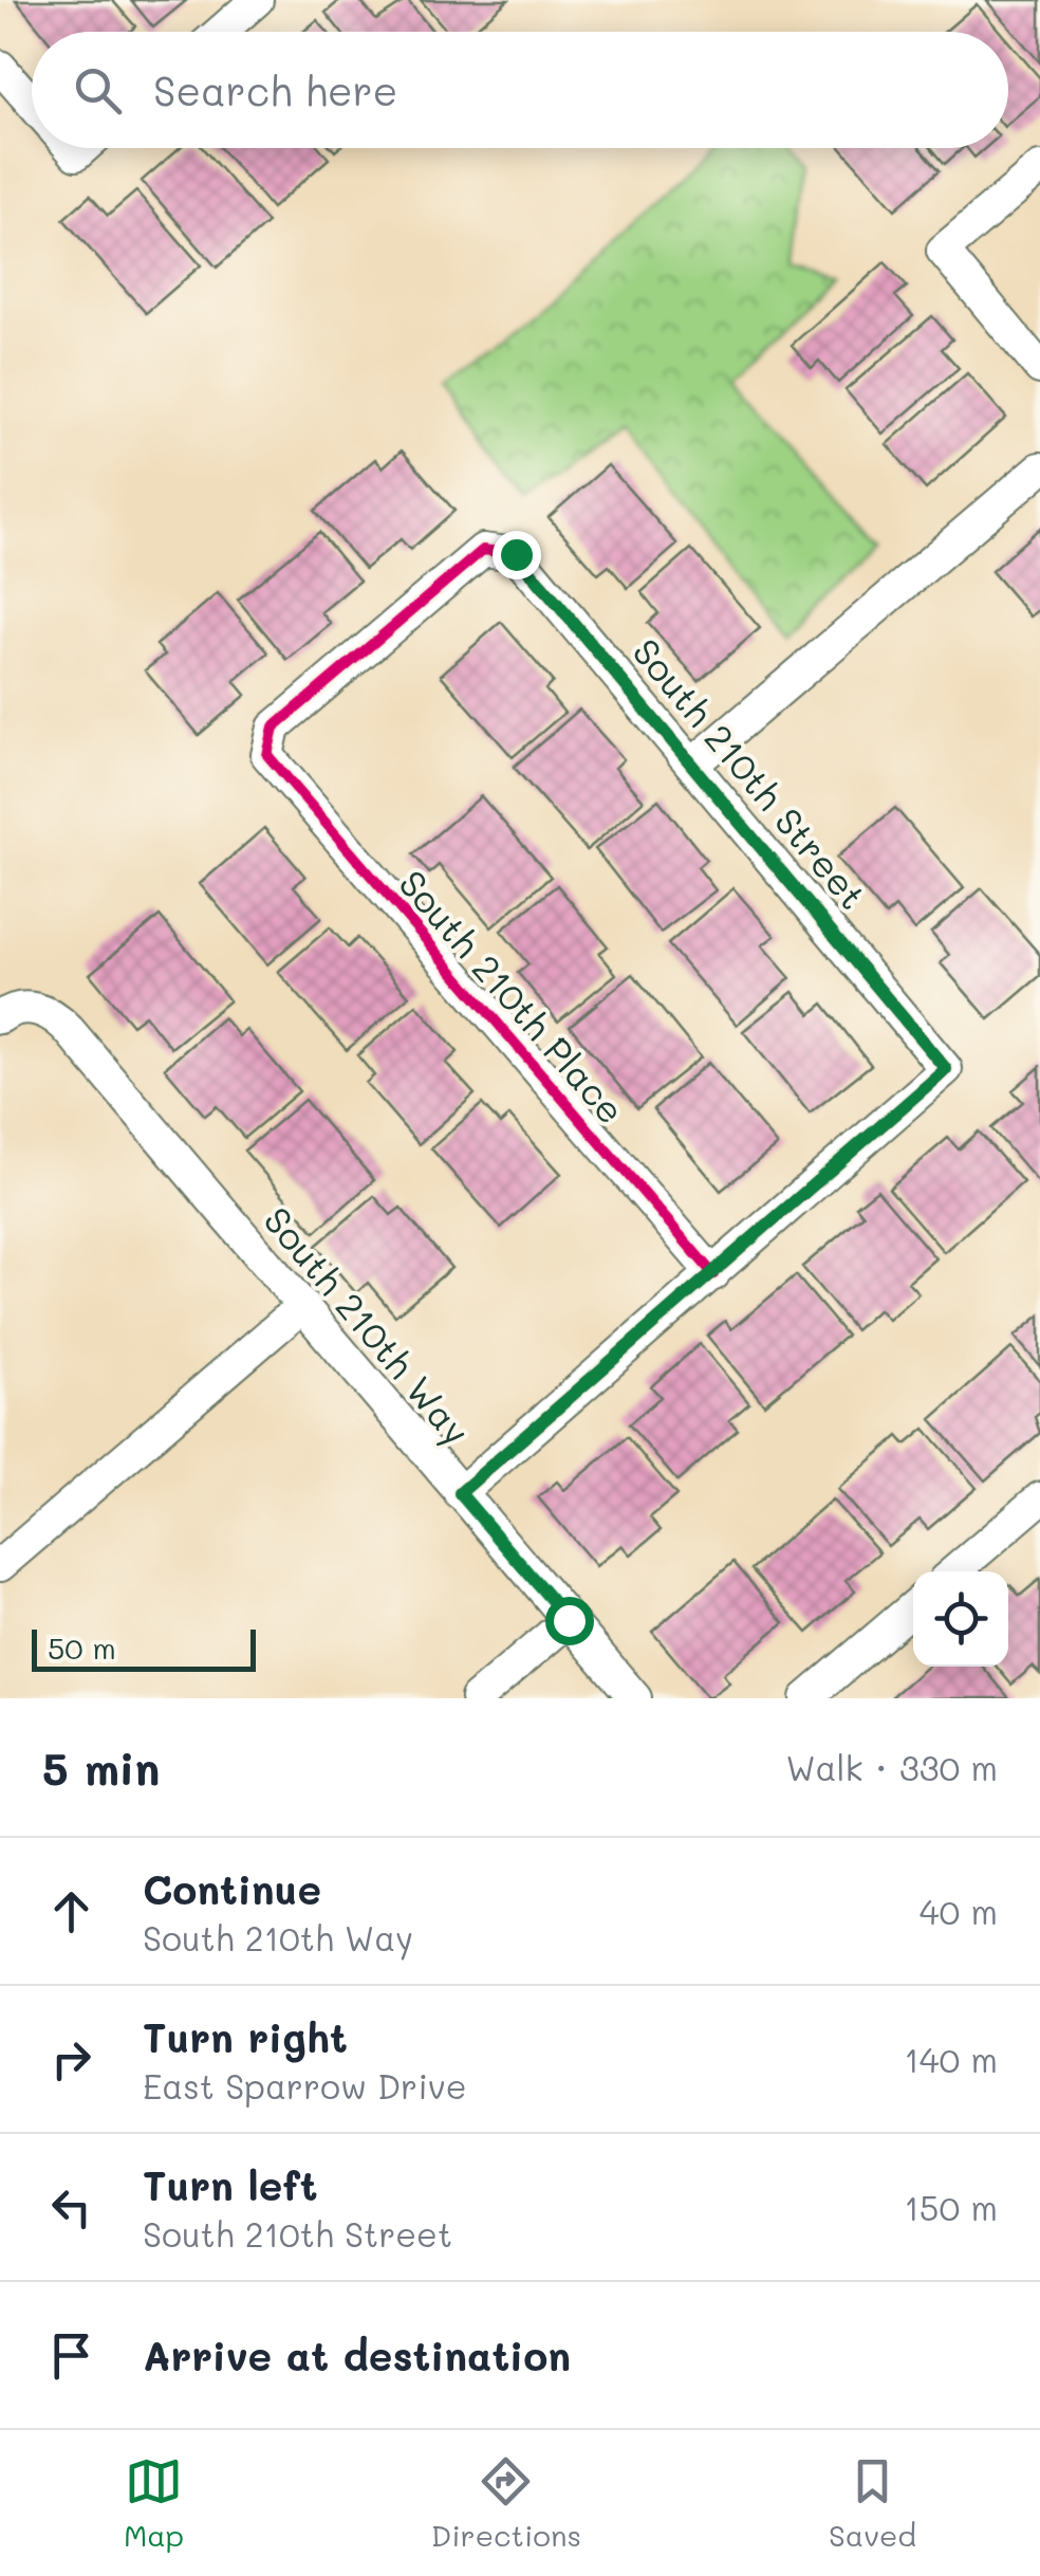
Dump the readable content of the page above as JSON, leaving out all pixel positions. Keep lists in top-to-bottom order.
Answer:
{
  "streets": {
    "street": ["South 210th Street", "South 210th Place", "South 210th Way"]
  },
  "crossings": [
    ["South 210th Street", "South 210th Place"]
  ],
  "scale_bar": "50 m",
  "page": {
    "search": "Search here",
    "scale": "50 m",
    "heading": ["5 min", "Walk · 330 m"],
    "list": [
      ["Continue", "South 210th Way", "40 m"],
      ["Turn right", "East Sparrow Drive", "140 m"],
      ["Turn left", "South 210th Street", "150 m"],
      "Arrive at destination"
    ],
    "nav": ["Map", "Directions", "Saved"]
  }
}
